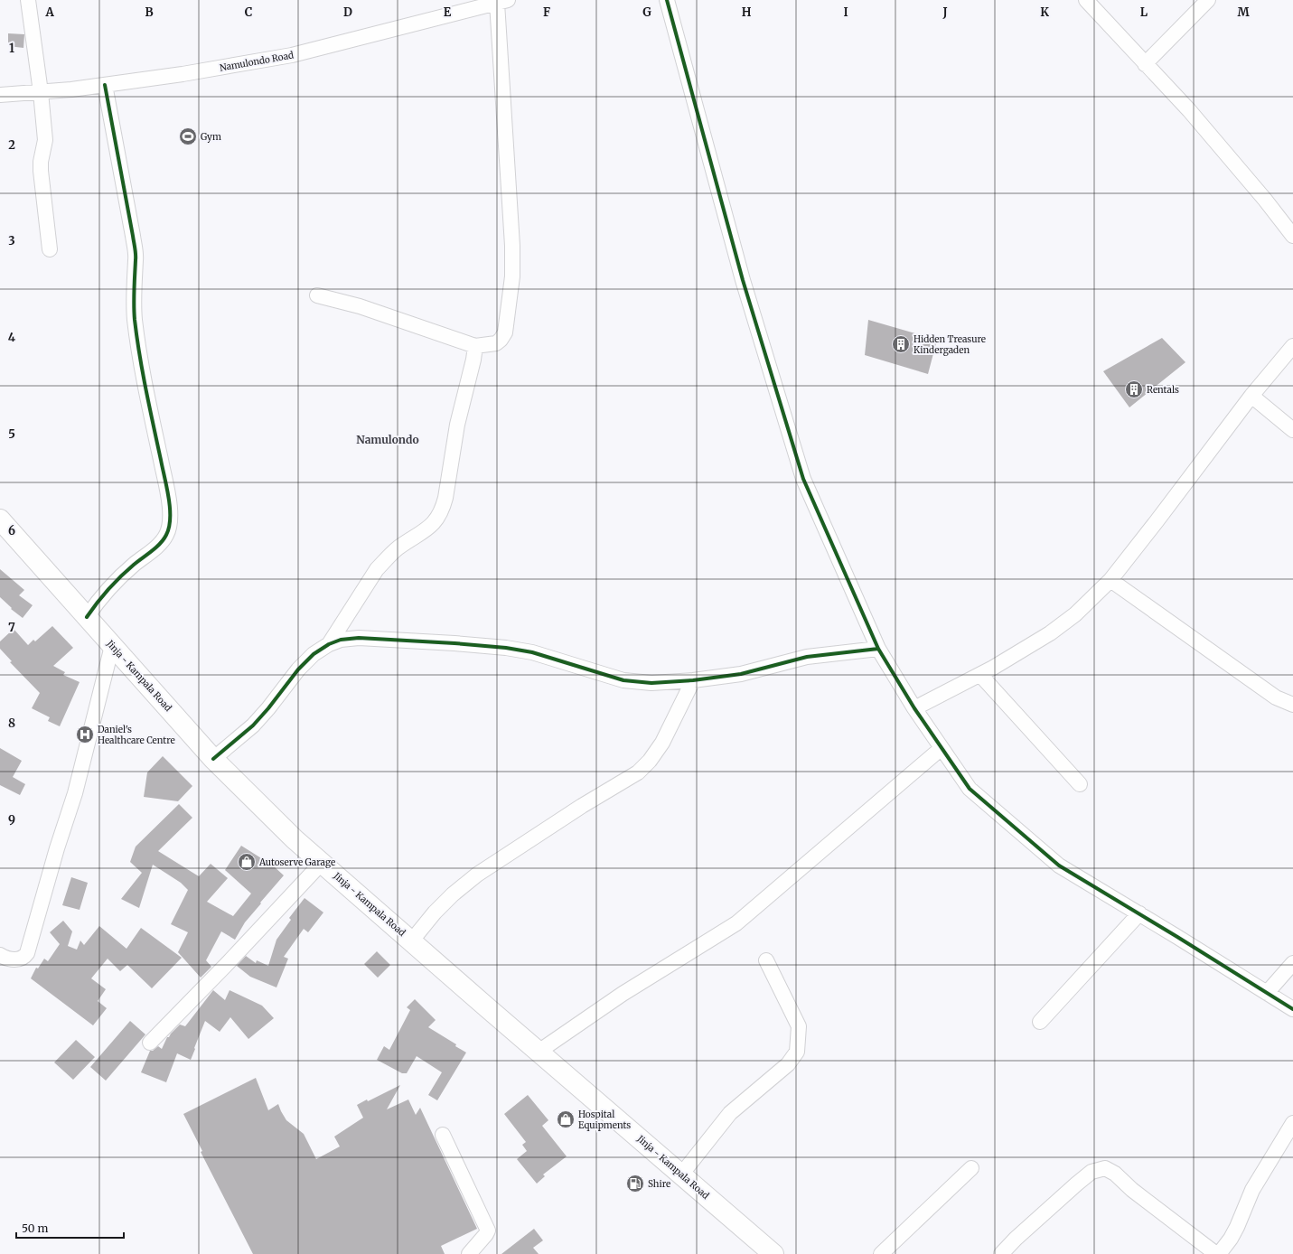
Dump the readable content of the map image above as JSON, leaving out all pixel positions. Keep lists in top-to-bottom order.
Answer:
{
  "streets": {
    "highway": ["Jinja - Kampala Road"],
    "street": ["Namulondo Road"]
  },
  "districts": ["Namulondo"],
  "places": {
    "sports": ["Gym"],
    "building": ["Hidden Treasure Kindergaden", "Rentals"],
    "hospital": ["Daniel's Healthcare Centre"],
    "shop": ["Autoserve Garage", "Hospital Equipments"],
    "fuel station": ["Shire"]
  },
  "scale_bar": "50 m",
  "grid": {
    "columns": [
      "A",
      "B",
      "C",
      "D",
      "E",
      "F",
      "G",
      "H",
      "I",
      "J",
      "K",
      "L",
      "M"
    ],
    "rows": [
      "1",
      "2",
      "3",
      "4",
      "5",
      "6",
      "7",
      "8",
      "9"
    ]
  }
}
